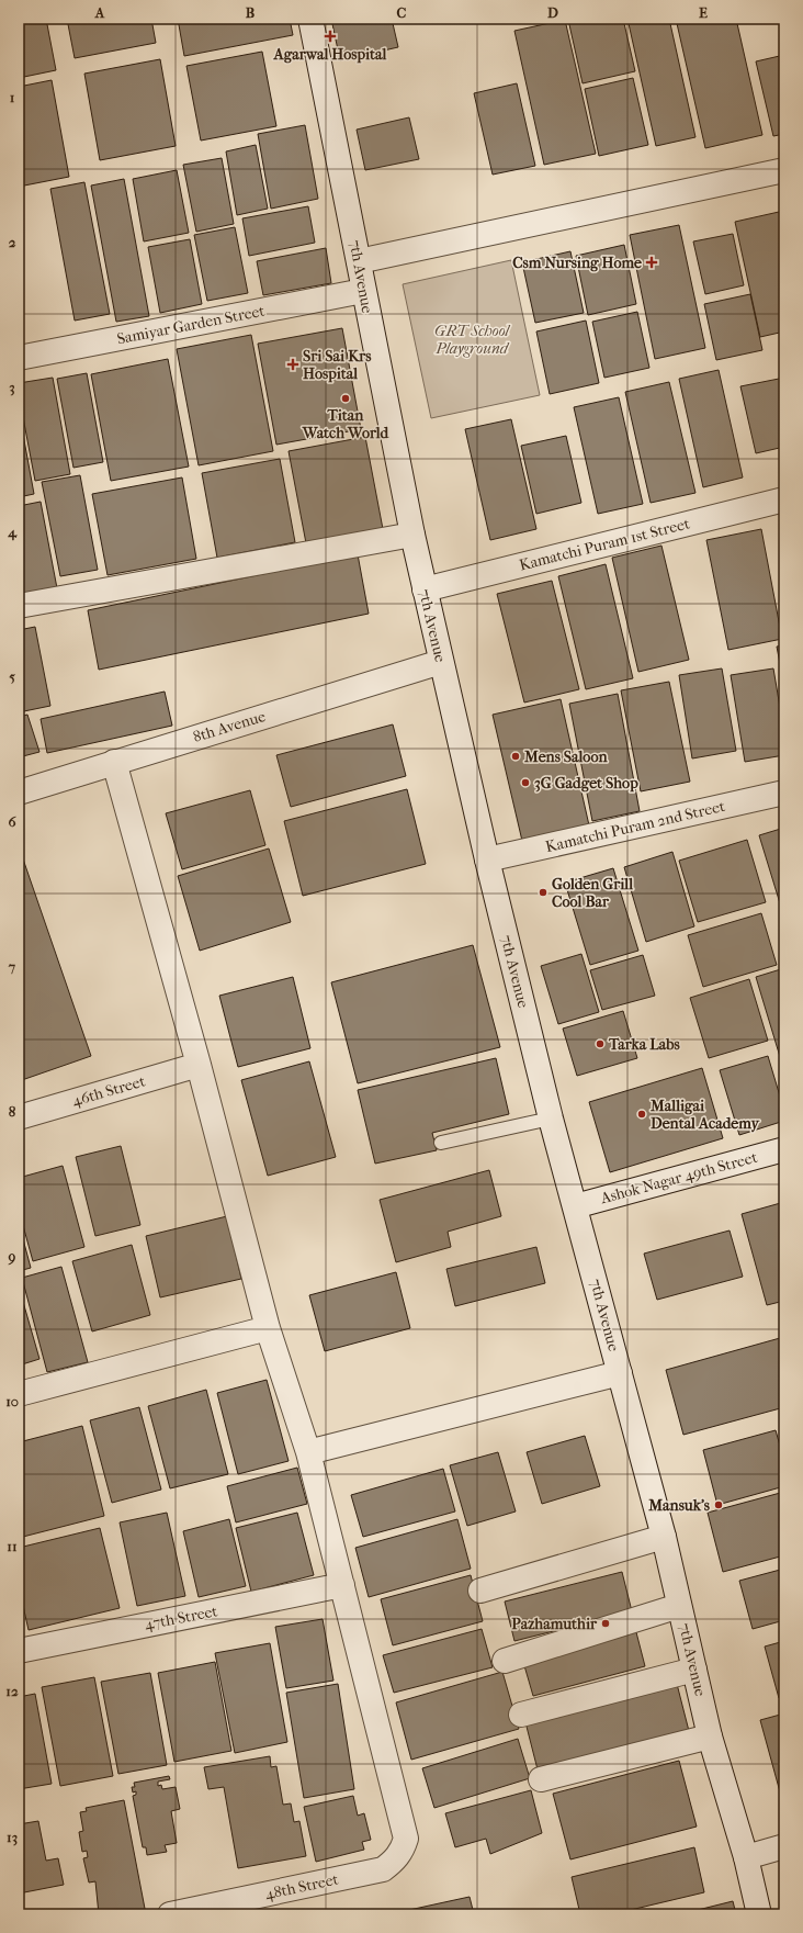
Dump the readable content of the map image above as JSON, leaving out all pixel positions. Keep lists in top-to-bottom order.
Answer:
{
  "streets": {
    "street": [
      "7th Avenue",
      "Samiyar Garden Street",
      "Kamatchi Puram 1st Street",
      "8th Avenue",
      "Kamatchi Puram 2nd Street",
      "46th Street",
      "Ashok Nagar 49th Street",
      "47th Street",
      "48th Street"
    ]
  },
  "crossings": [
    ["7th Avenue", "Samiyar Garden Street"],
    ["7th Avenue", "Kamatchi Puram 1st Street"],
    ["7th Avenue", "8th Avenue"],
    ["7th Avenue", "Kamatchi Puram 2nd Street"],
    ["7th Avenue", "Ashok Nagar 49th Street"],
    ["47th Street", "48th Street"]
  ],
  "parks": ["GRT School Playground"],
  "places": {
    "health": ["Agarwal Hospital", "Csm Nursing Home", "Sri Sai Krs Hospital"],
    "other": [
      "Titan Watch World",
      "Mens Saloon",
      "3G Gadget Shop",
      "Golden Grill Cool Bar",
      "Tarka Labs",
      "Malligai Dental Academy",
      "Mansuk's",
      "Pazhamuthir"
    ]
  },
  "grid": {
    "columns": [
      "A",
      "B",
      "C",
      "D",
      "E"
    ],
    "rows": [
      "1",
      "2",
      "3",
      "4",
      "5",
      "6",
      "7",
      "8",
      "9",
      "10",
      "11",
      "12",
      "13"
    ]
  }
}
